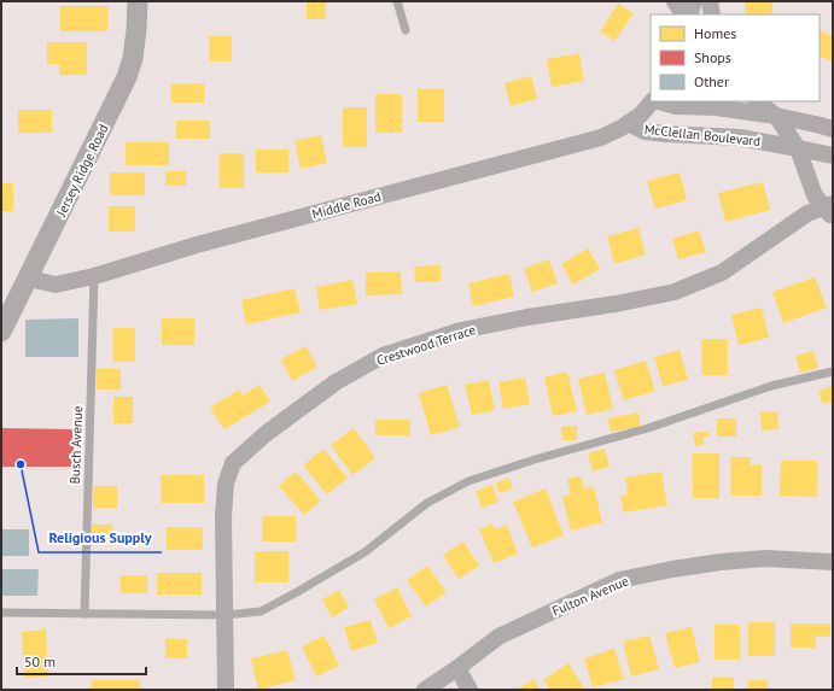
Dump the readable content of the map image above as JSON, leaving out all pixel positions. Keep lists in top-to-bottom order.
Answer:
{
  "streets": {
    "street": [
      "McClellan Boulevard",
      "Jersey Ridge Road",
      "Middle Road",
      "Crestwood Terrace",
      "Fulton Avenue"
    ],
    "lane": ["Busch Avenue"]
  },
  "crossings": [
    ["McClellan Boulevard", "Middle Road"],
    ["Jersey Ridge Road", "Middle Road"],
    ["Middle Road", "Busch Avenue"]
  ],
  "places": ["Religious Supply"],
  "legend": ["Homes", "Shops", "Other"],
  "scale_bar": "50 m"
}
